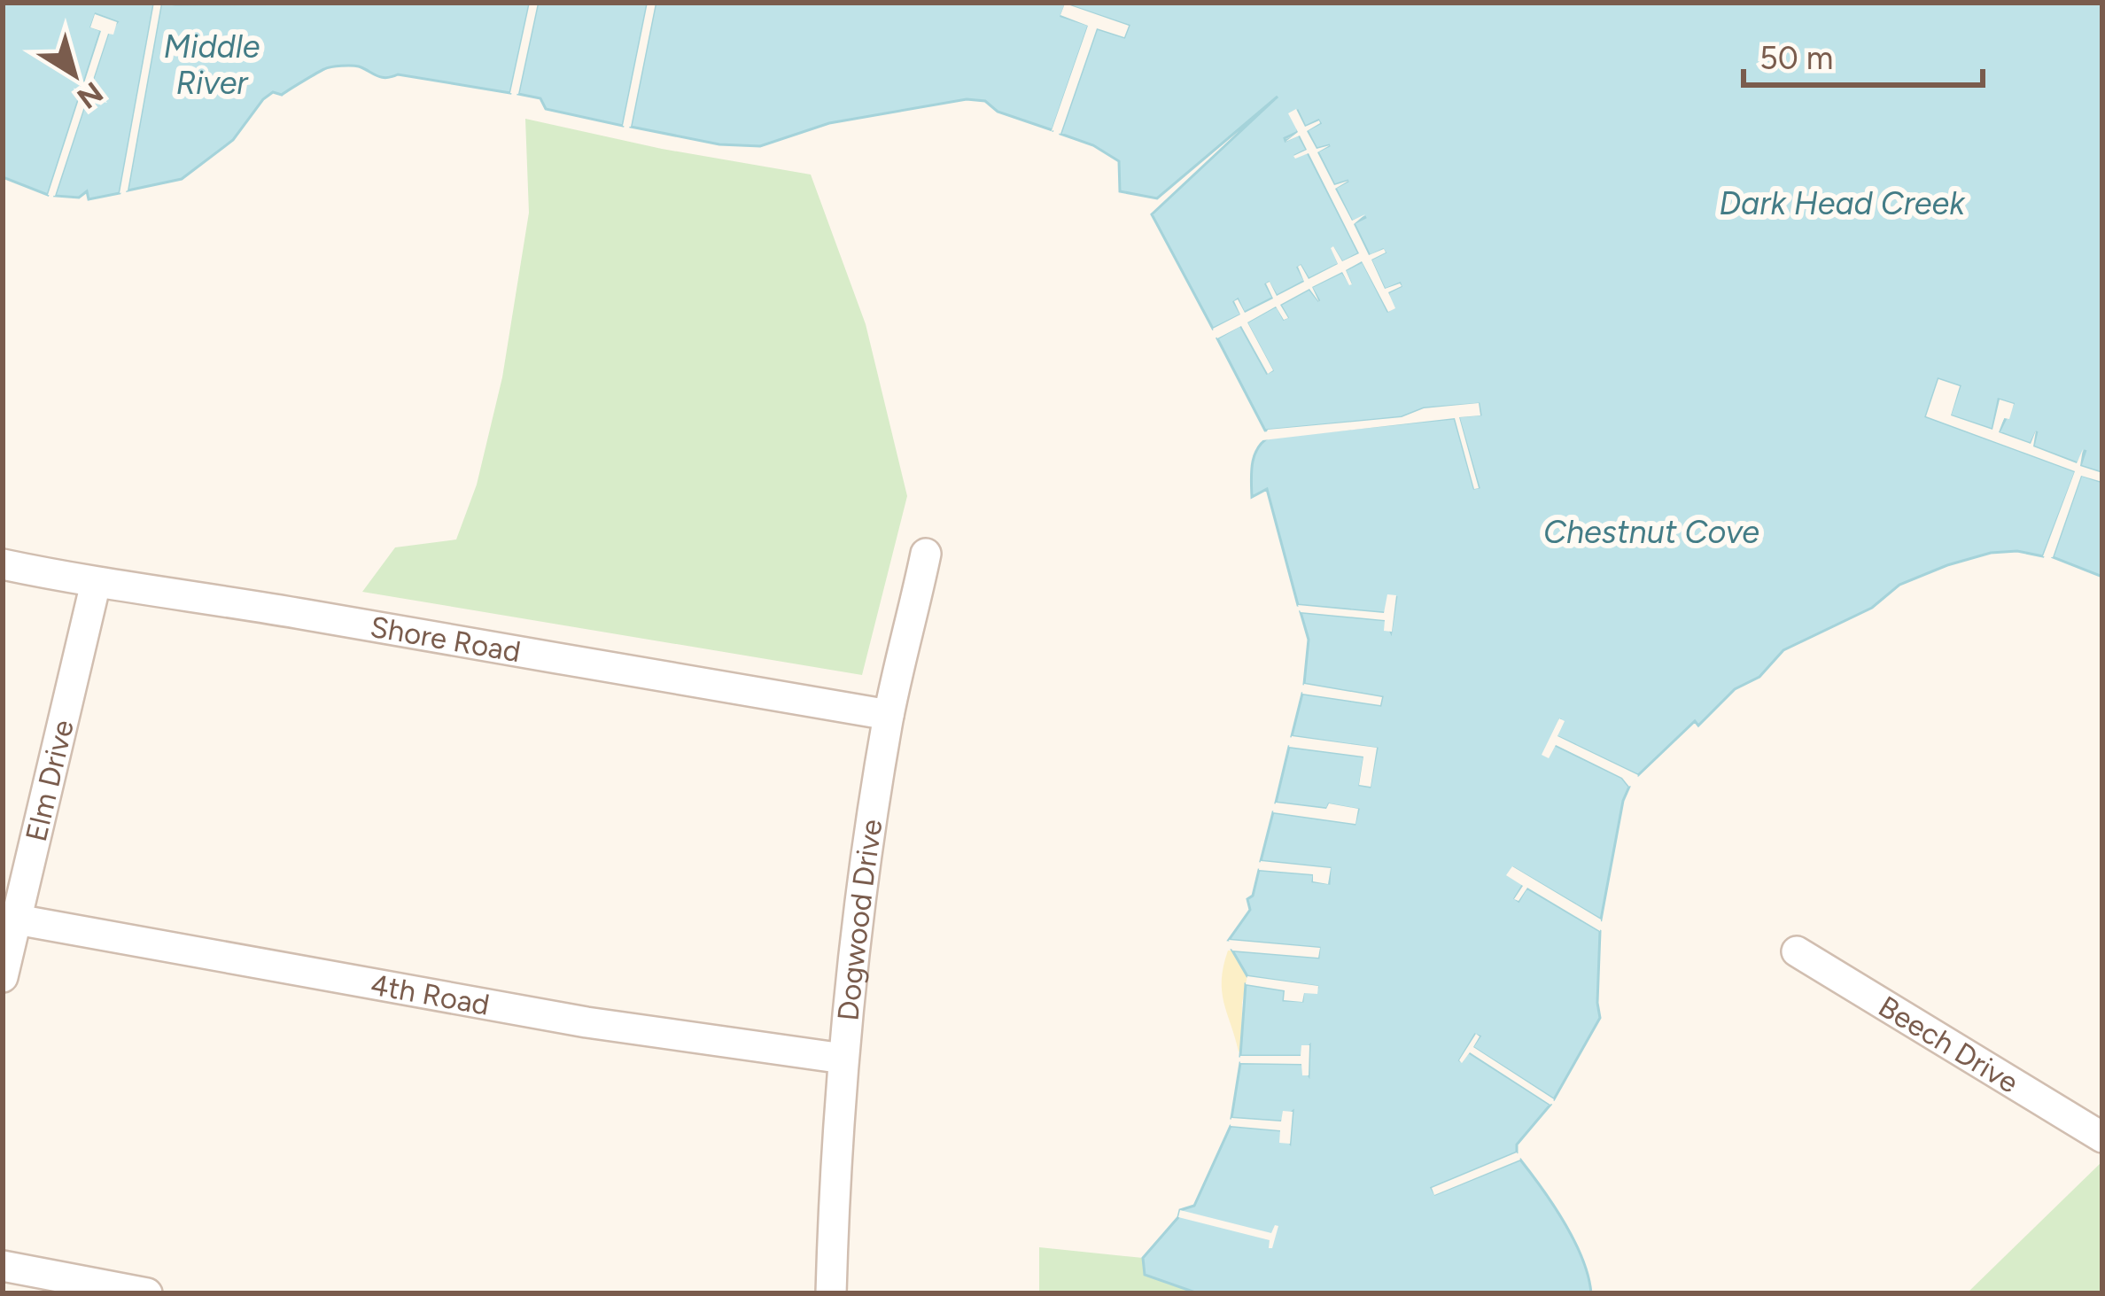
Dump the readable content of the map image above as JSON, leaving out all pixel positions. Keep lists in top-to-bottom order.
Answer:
{
  "streets": {
    "street": [
      "Shore Road",
      "Elm Drive",
      "Dogwood Drive",
      "4th Road",
      "Beech Drive"
    ]
  },
  "crossings": [
    ["Shore Road", "Elm Drive"],
    ["Shore Road", "Dogwood Drive"],
    ["Elm Drive", "4th Road"],
    ["Dogwood Drive", "4th Road"]
  ],
  "water": ["Middle River", "Dark Head Creek", "Chestnut Cove"],
  "scale_bar": "50 m",
  "north": "bottom right"
}
